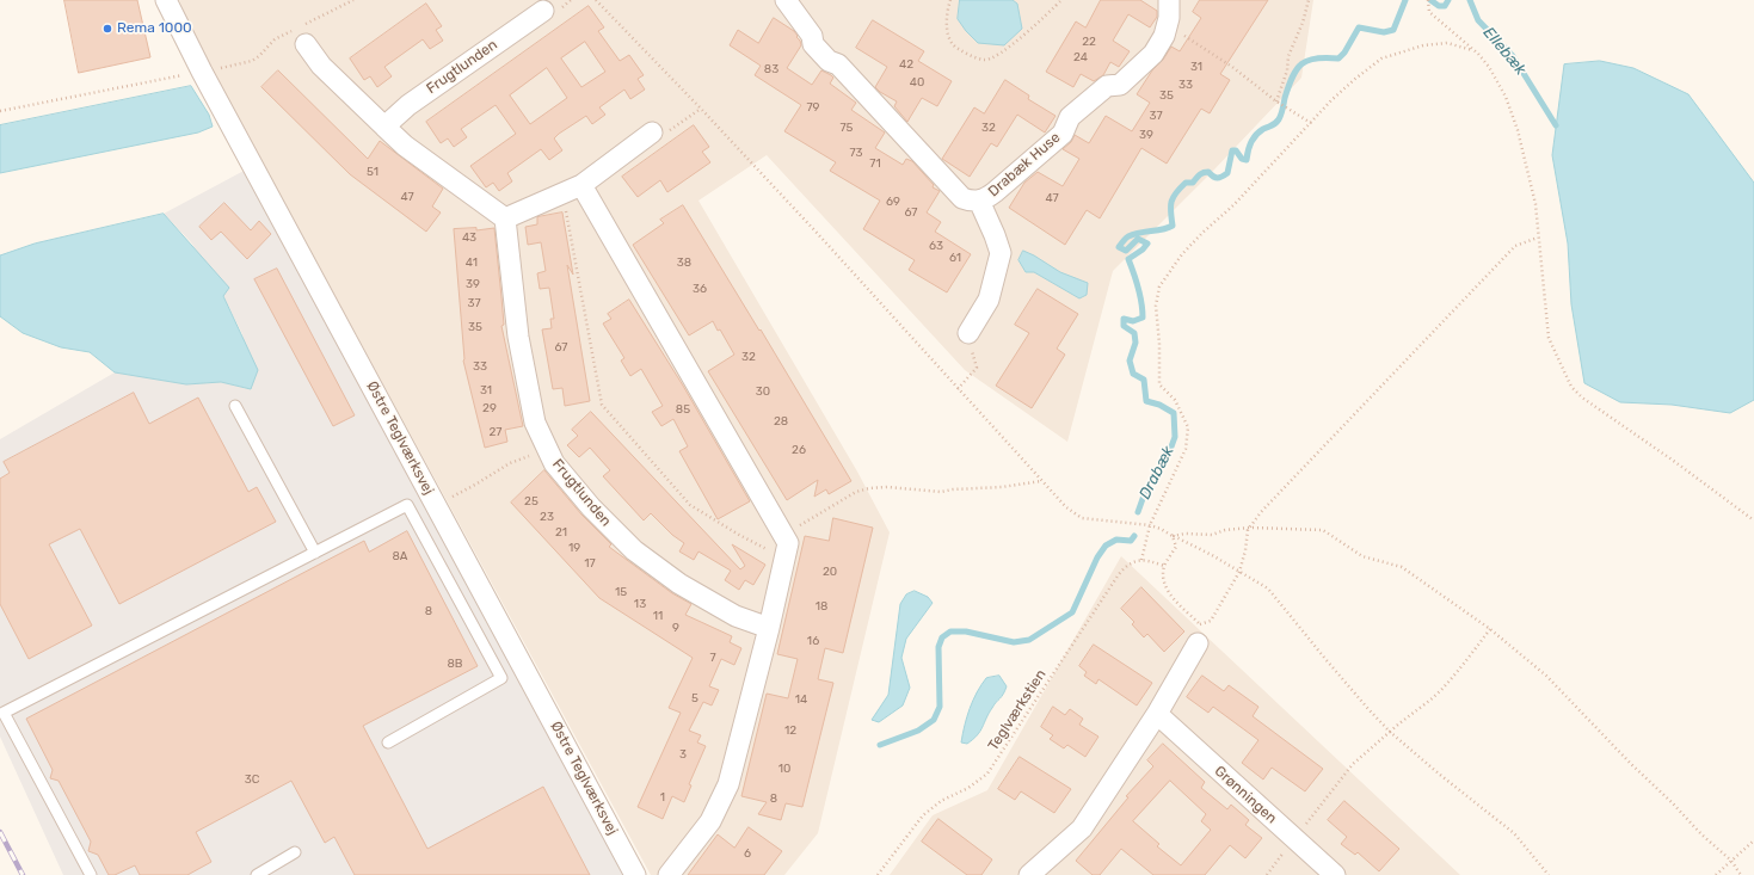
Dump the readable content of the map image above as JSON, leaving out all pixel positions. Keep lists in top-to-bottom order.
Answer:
{
  "streets": {
    "street": [
      "Frugtlunden",
      "Drabæk Huse",
      "Østre Teglværksvej",
      "Grønningen"
    ],
    "path": ["Teglværkstien"]
  },
  "water": ["Ellebæk", "Drabæk"],
  "places": ["Rema 1000"],
  "house_numbers": [
    "22",
    "24",
    "42",
    "31",
    "83",
    "40",
    "33",
    "35",
    "79",
    "37",
    "75",
    "32",
    "39",
    "73",
    "71",
    "51",
    "47",
    "47",
    "69",
    "67",
    "43",
    "63",
    "61",
    "41",
    "38",
    "39",
    "36",
    "37",
    "35",
    "67",
    "32",
    "33",
    "31",
    "30",
    "29",
    "85",
    "28",
    "27",
    "26",
    "25",
    "23",
    "21",
    "19",
    "8A",
    "17",
    "20",
    "15",
    "13",
    "18",
    "8",
    "11",
    "9",
    "16",
    "7",
    "8B",
    "5",
    "14",
    "12",
    "3",
    "10",
    "3C",
    "1",
    "8",
    "6"
  ]
}
